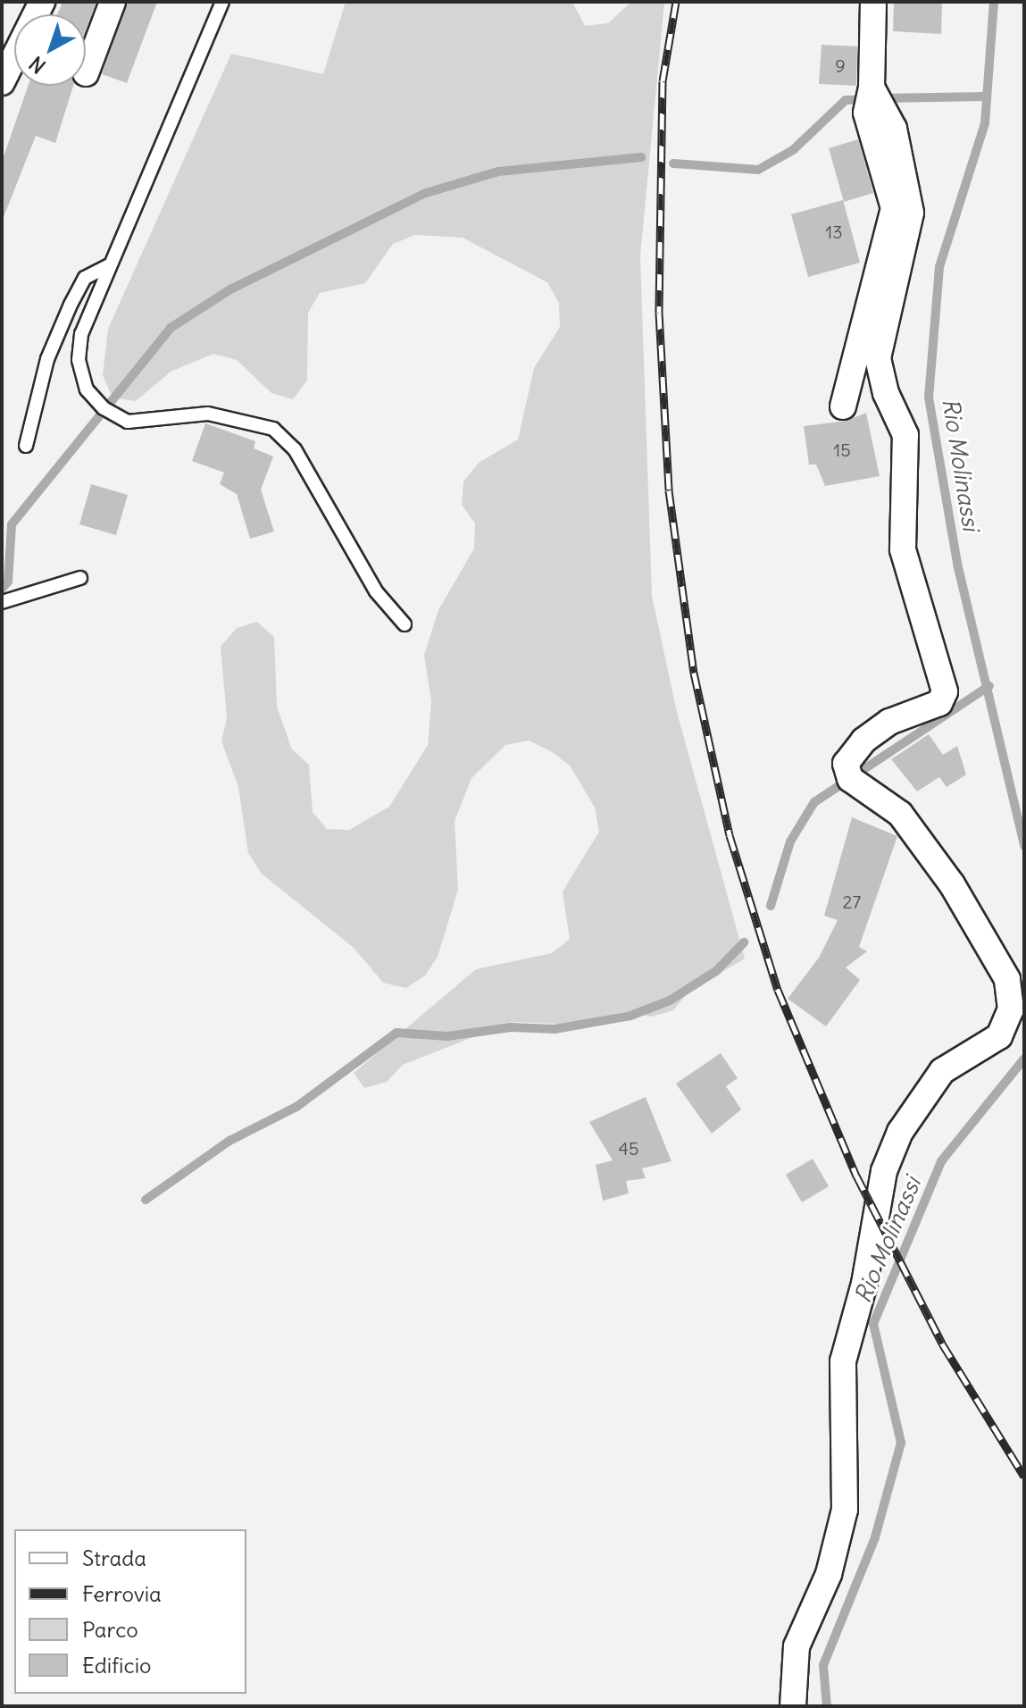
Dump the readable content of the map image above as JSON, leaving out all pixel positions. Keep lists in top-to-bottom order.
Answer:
{
  "water": ["Rio Molinassi"],
  "house_numbers": [
    "9",
    "13",
    "15",
    "27",
    "45"
  ],
  "legend": [
    "Strada",
    "Ferrovia",
    "Parco",
    "Edificio"
  ],
  "north": "bottom left"
}
